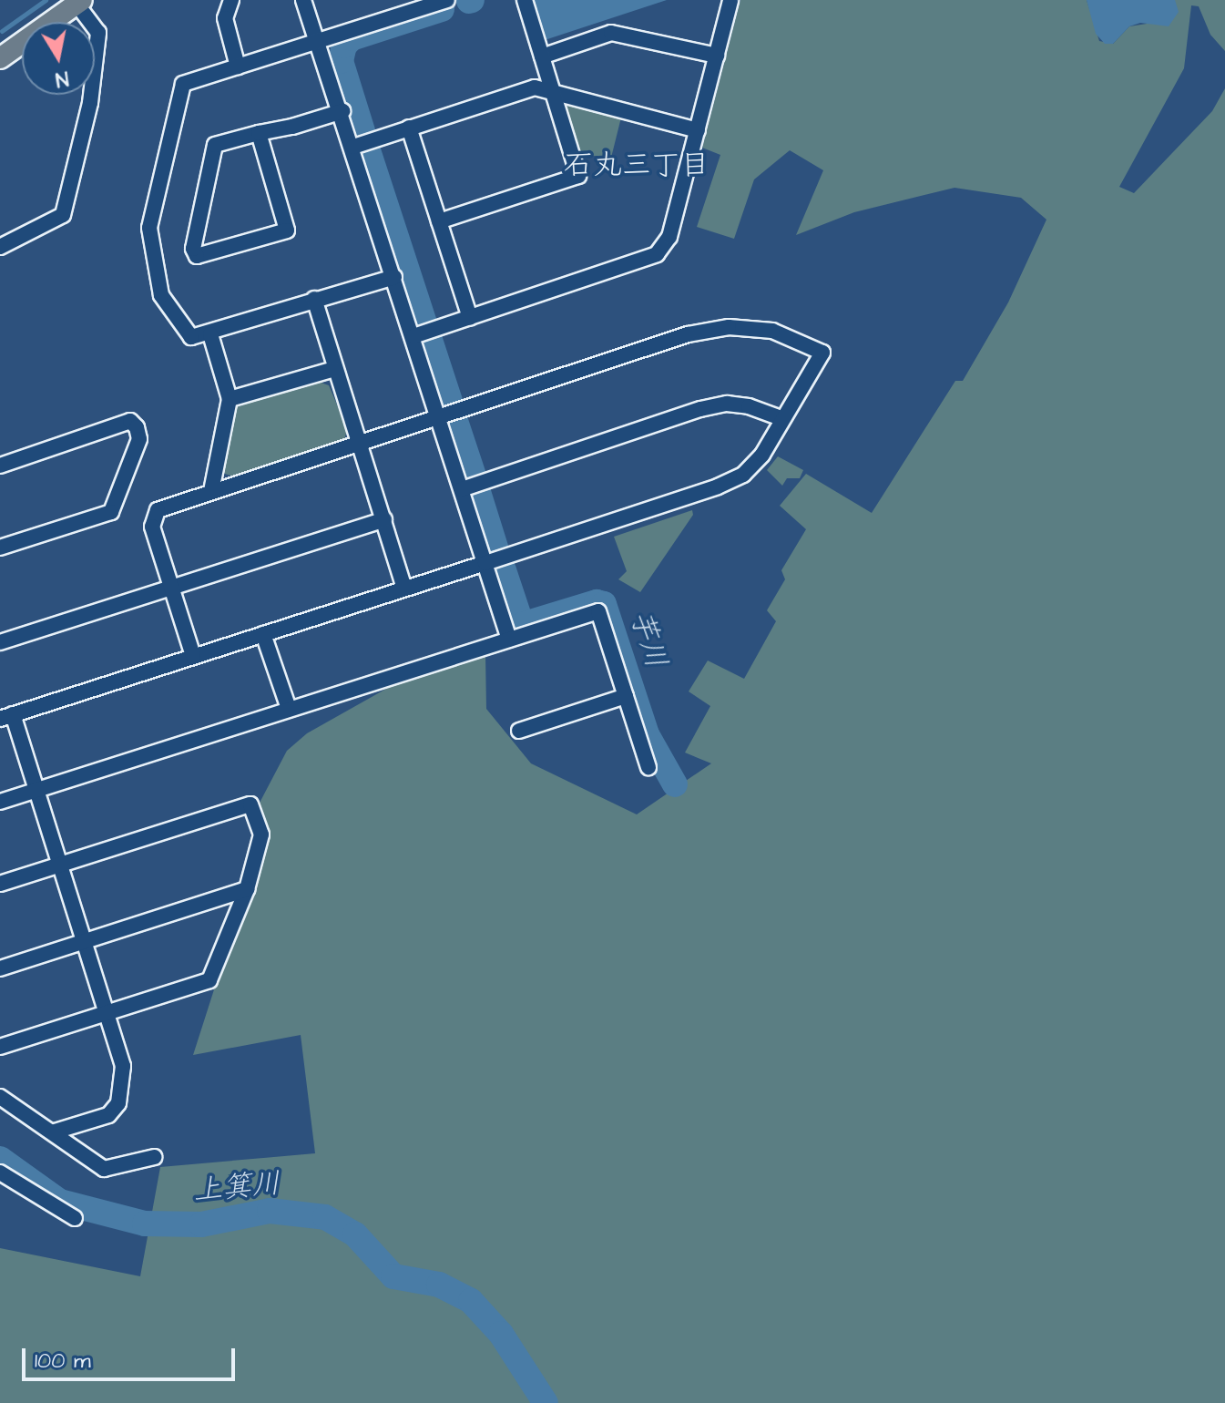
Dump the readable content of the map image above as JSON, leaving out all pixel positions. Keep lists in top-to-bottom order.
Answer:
{
  "districts": ["石丸三丁目"],
  "water": ["芋川", "上箕川"],
  "scale_bar": "100 m",
  "north": "bottom"
}
